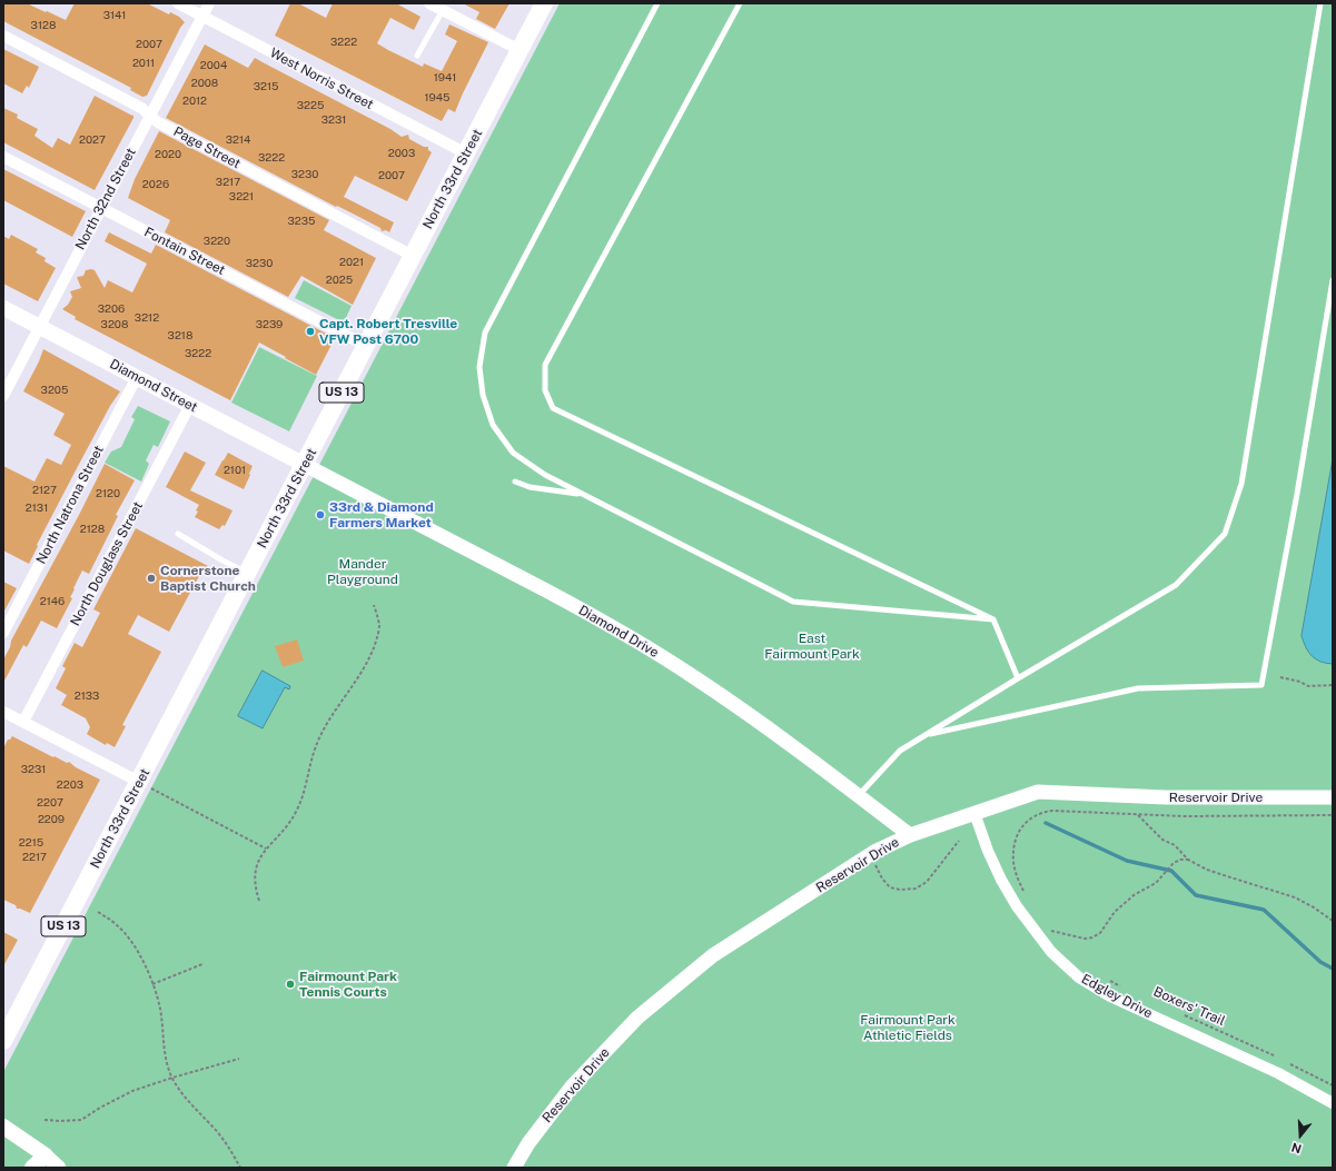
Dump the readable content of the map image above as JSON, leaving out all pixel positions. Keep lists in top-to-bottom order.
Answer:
{
  "streets": {
    "main road": ["North 33rd Street", "Diamond Street", "US 13"],
    "street": [
      "West Norris Street",
      "Page Street",
      "North 32nd Street",
      "Fontain Street",
      "North Natrona Street",
      "North Douglass Street",
      "Diamond Drive",
      "Reservoir Drive",
      "Edgley Drive"
    ],
    "path": ["Boxers' Trail"]
  },
  "crossings": [
    ["West Norris Street", "North 33rd Street"],
    ["West Norris Street", "North 32nd Street"],
    ["Page Street", "North 33rd Street"],
    ["Page Street", "North 32nd Street"],
    ["North 33rd Street", "Fontain Street"],
    ["North 33rd Street", "Diamond Street"],
    ["North 33rd Street", "Diamond Drive"],
    ["North 32nd Street", "Fontain Street"],
    ["North 32nd Street", "Diamond Street"],
    ["Diamond Street", "North Natrona Street"],
    ["Diamond Street", "North Douglass Street"],
    ["Diamond Street", "Diamond Drive"],
    ["Diamond Drive", "Reservoir Drive"],
    ["Reservoir Drive", "Edgley Drive"]
  ],
  "parks": ["Mander Playground", "East Fairmount Park", "Fairmount Park Athletic Fields"],
  "places": [
    "Capt. Robert Tresville VFW Post 6700",
    "33rd & Diamond Farmers Market",
    "Cornerstone Baptist Church",
    "Fairmount Park Tennis Courts"
  ],
  "house_numbers": [
    "3141",
    "3128",
    "3222",
    "2007",
    "2011",
    "2004",
    "1941",
    "2008",
    "3215",
    "1945",
    "2012",
    "3225",
    "3231",
    "2027",
    "3214",
    "2003",
    "2020",
    "3222",
    "3230",
    "2007",
    "3217",
    "2026",
    "3221",
    "3235",
    "3220",
    "2021",
    "3230",
    "2025",
    "3206",
    "3212",
    "3208",
    "3239",
    "3218",
    "3222",
    "3205",
    "2101",
    "2127",
    "2120",
    "2131",
    "2128",
    "2146",
    "2133",
    "3231",
    "2203",
    "2207",
    "2209",
    "2215",
    "2217"
  ],
  "north": "bottom"
}
